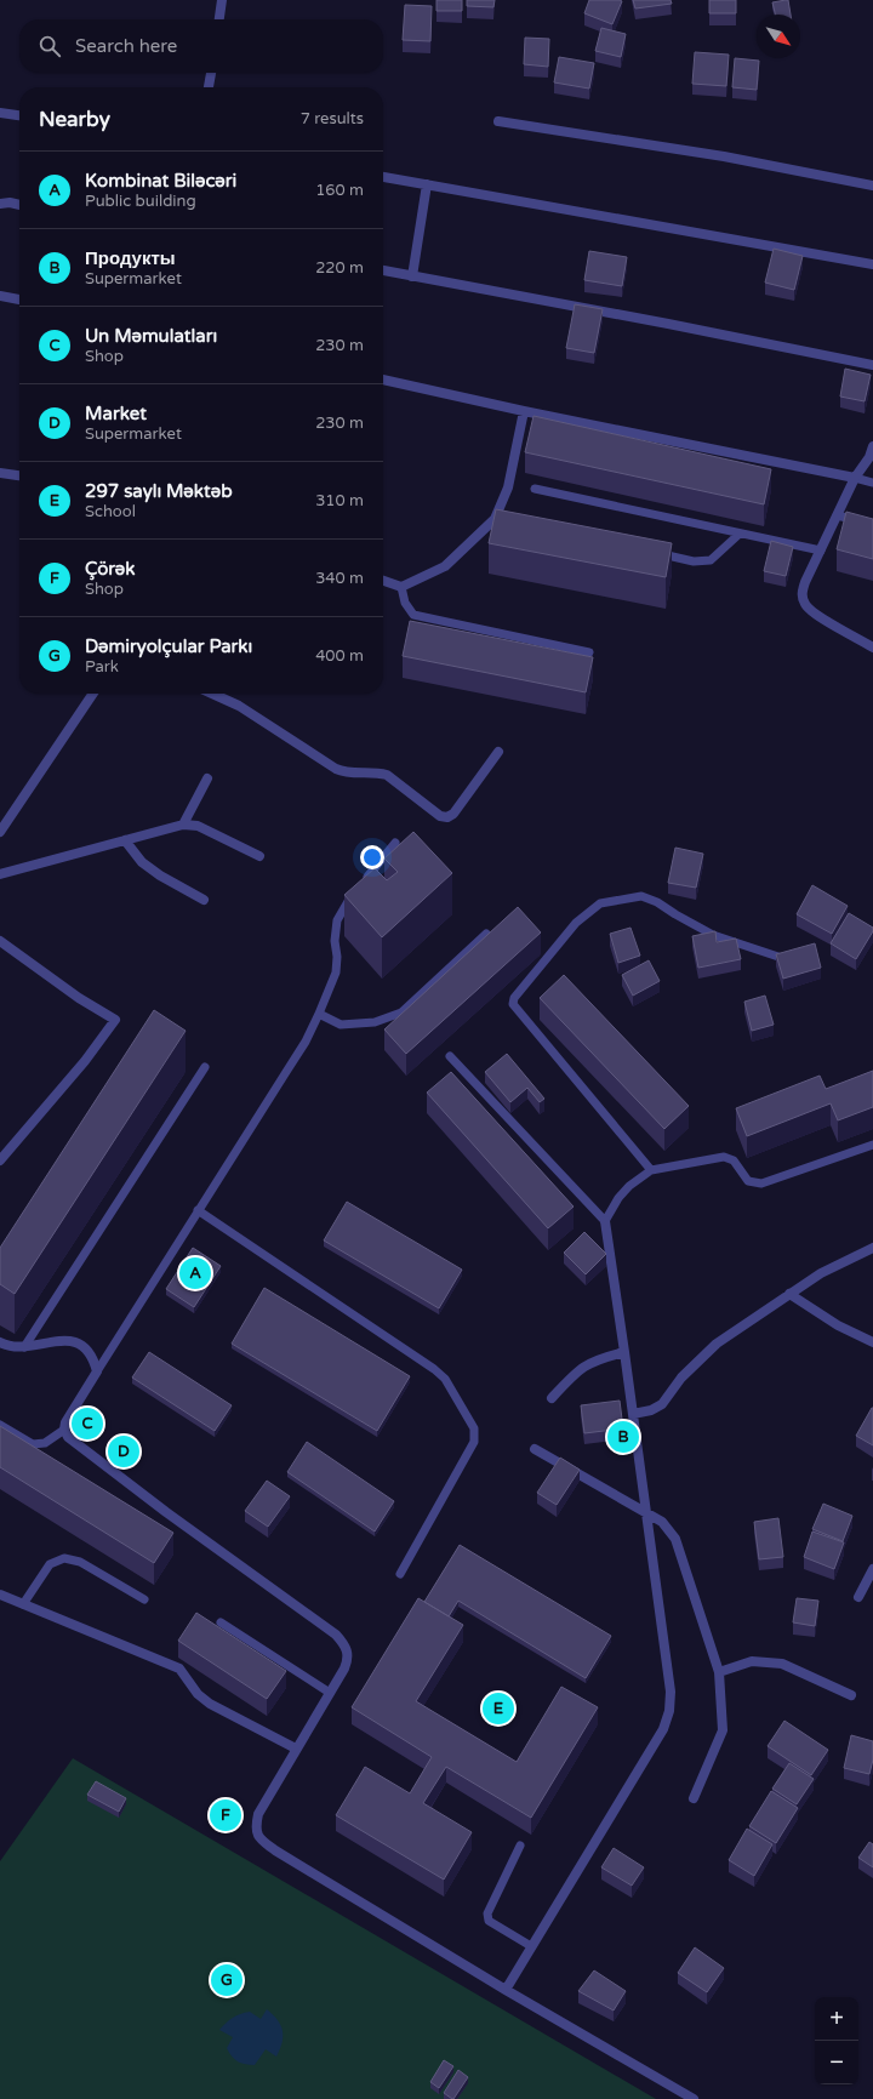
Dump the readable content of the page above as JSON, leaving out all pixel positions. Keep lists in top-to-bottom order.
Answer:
{
  "north": "bottom right",
  "page": {
    "search": "Search here",
    "heading": ["Nearby", "7 results"],
    "list": [
      {
        "mark": "A",
        "name": "Kombinat Biləcəri",
        "note": "Public building",
        "value": "160 m"
      },
      {
        "mark": "B",
        "name": "Продукты",
        "note": "Supermarket",
        "value": "220 m"
      },
      {
        "mark": "C",
        "name": "Un Məmulatları",
        "note": "Shop",
        "value": "230 m"
      },
      {
        "mark": "D",
        "name": "Market",
        "note": "Supermarket",
        "value": "230 m"
      },
      {
        "mark": "E",
        "name": "297 saylı Məktəb",
        "note": "School",
        "value": "310 m"
      },
      {
        "mark": "F",
        "name": "Çörək",
        "note": "Shop",
        "value": "340 m"
      },
      {
        "mark": "G",
        "name": "Dəmiryolçular Parkı",
        "note": "Park",
        "value": "400 m"
      }
    ],
    "pins": [
      "A",
      "C",
      "B",
      "D",
      "E",
      "F",
      "G"
    ],
    "map_buttons": ["+", "−"]
  }
}
